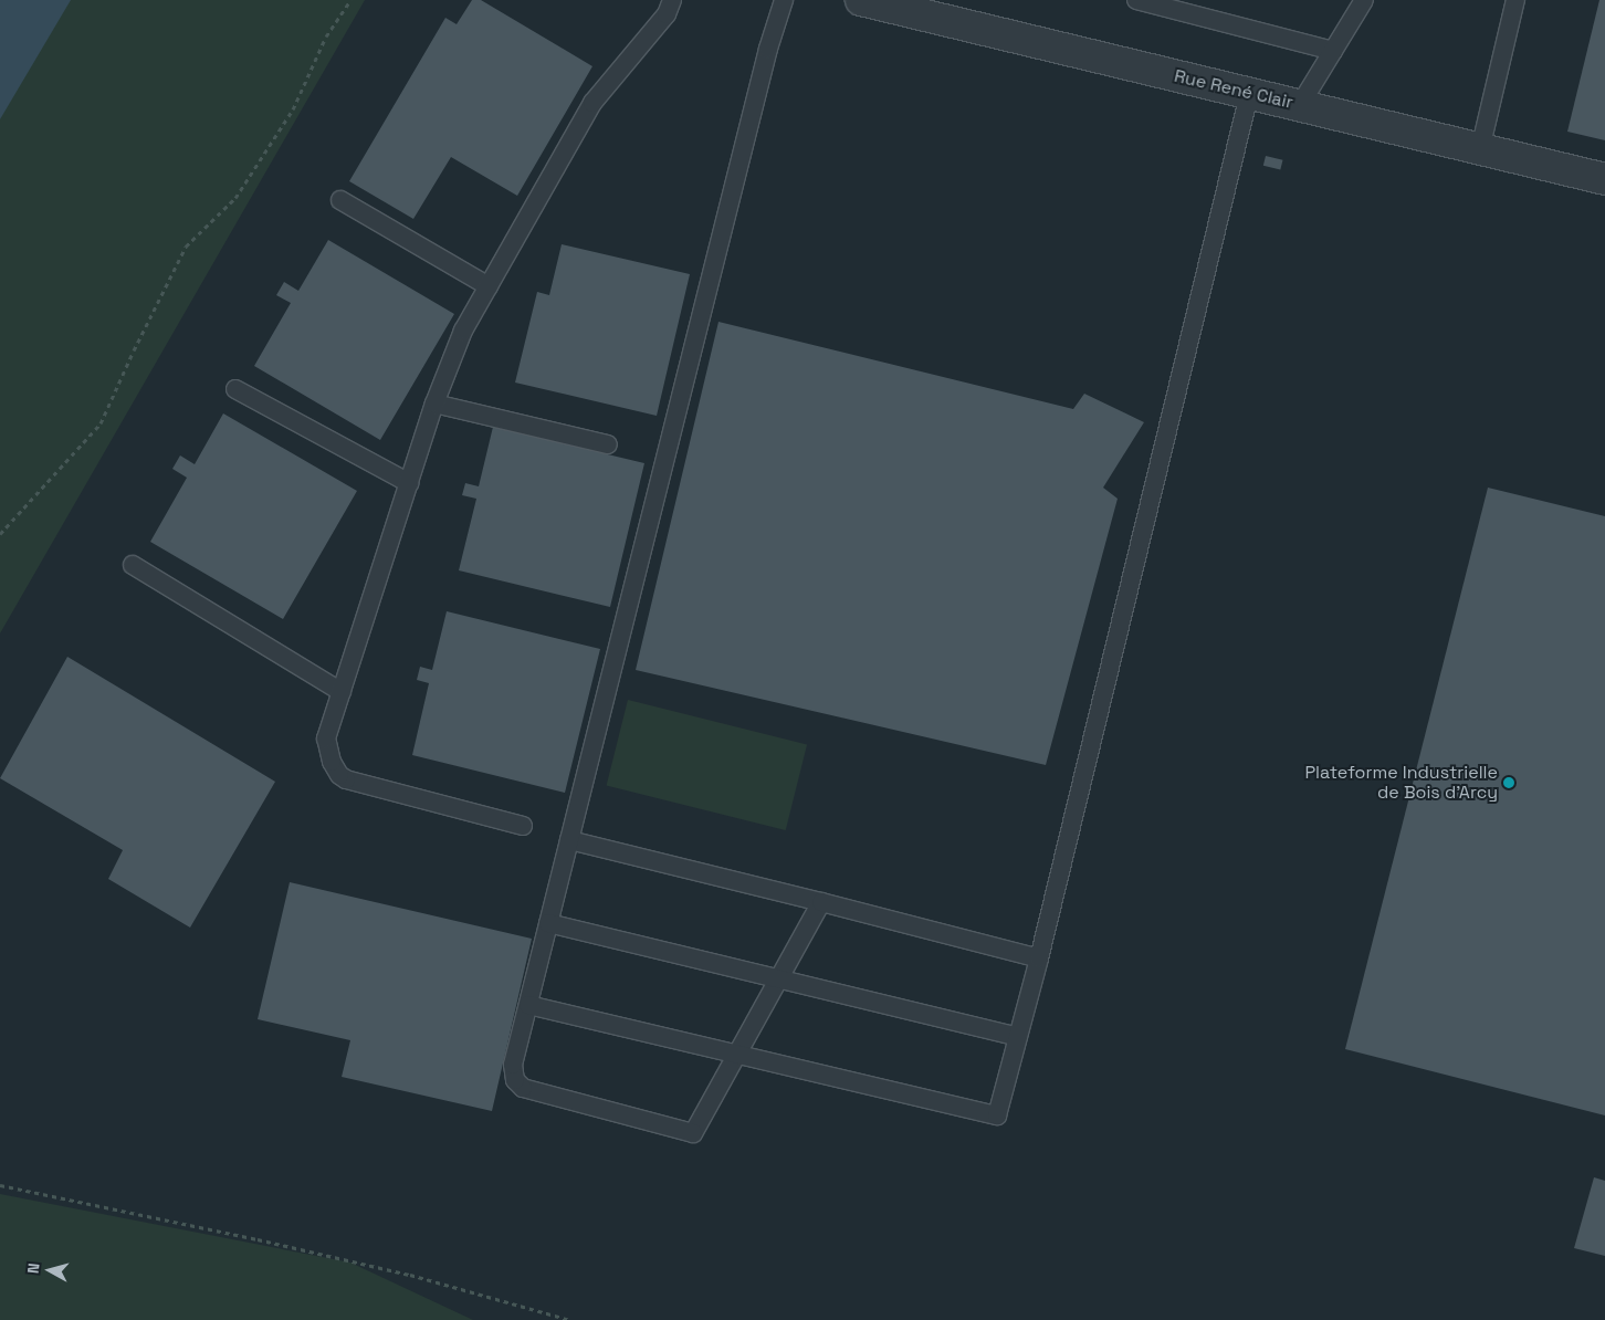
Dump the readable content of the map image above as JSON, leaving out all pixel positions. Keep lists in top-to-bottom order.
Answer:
{
  "streets": {
    "street": ["Rue René Clair"]
  },
  "places": ["Plateforme Industrielle de Bois d'Arcy"],
  "north": "left"
}
